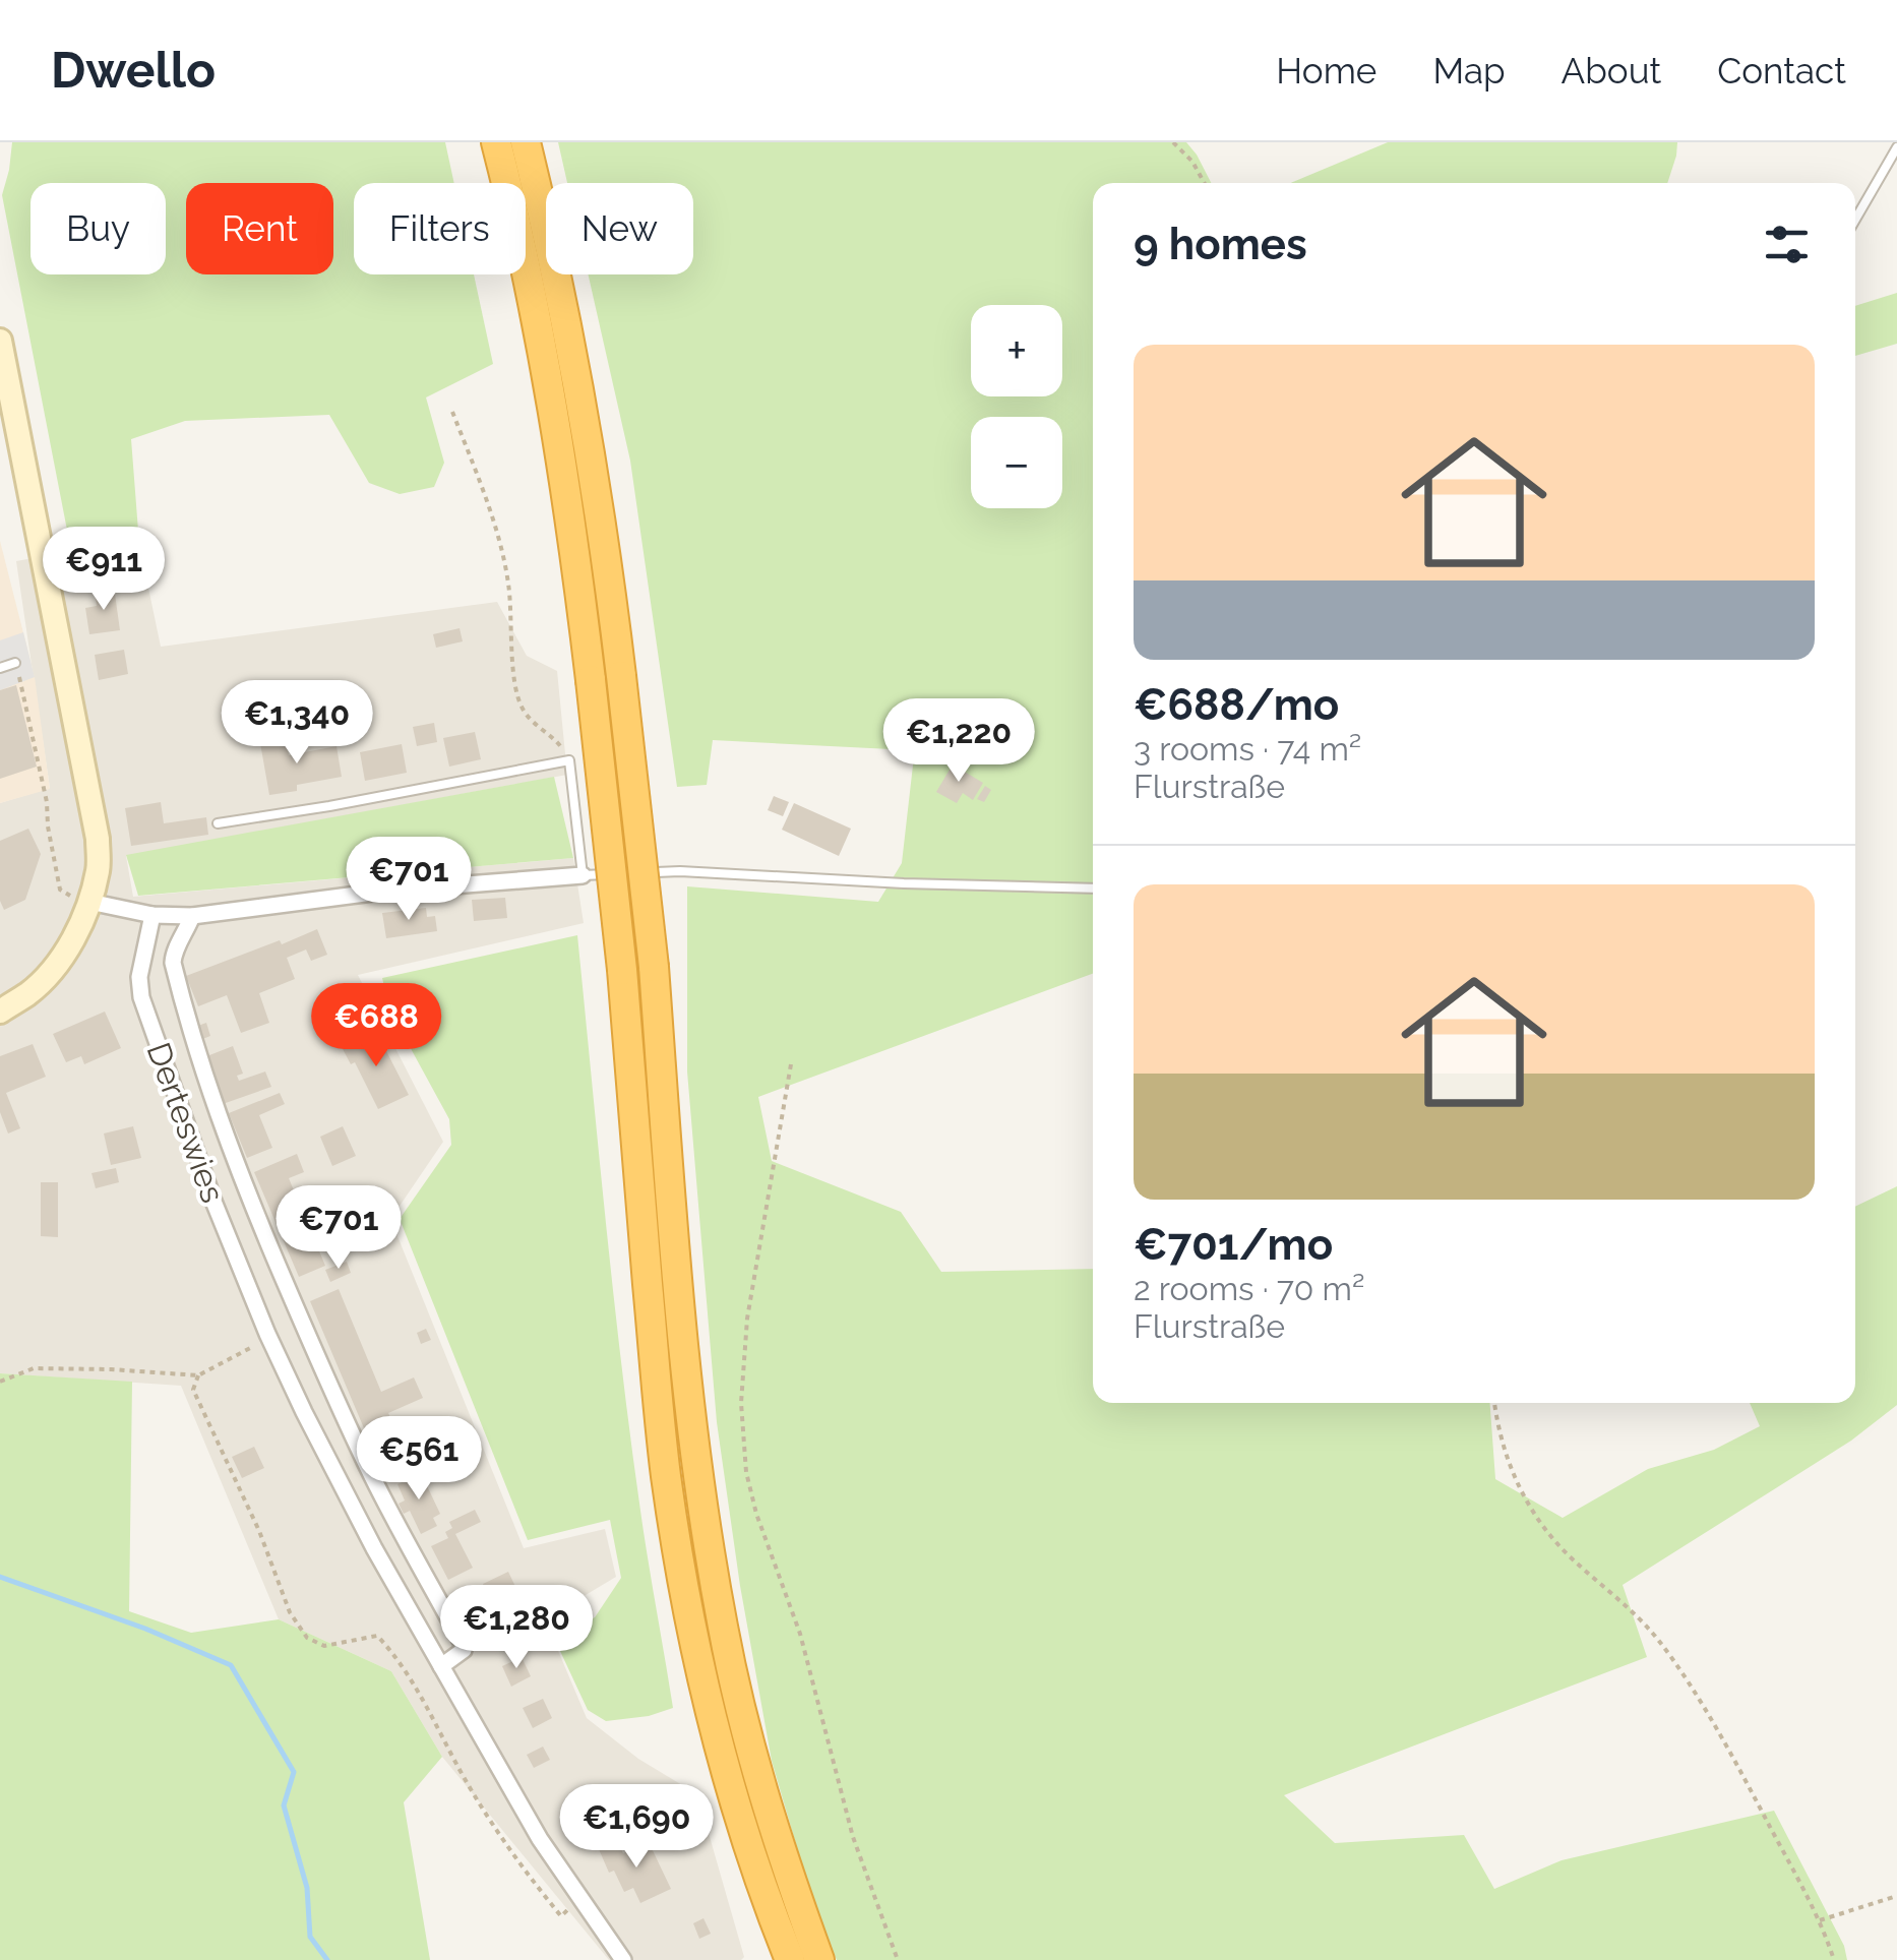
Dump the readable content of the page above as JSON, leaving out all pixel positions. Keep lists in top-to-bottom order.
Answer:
{
  "streets": {
    "street": ["Derteswies"]
  },
  "page": {
    "header": "Dwello",
    "nav": [
      "Home",
      "Map",
      "About",
      "Contact"
    ],
    "chip": [
      "Buy",
      "Rent",
      "Filters",
      "New"
    ],
    "heading": "9 homes",
    "map_buttons": ["+", "−"],
    "list": [
      {
        "name": "€688/mo",
        "note": "3 rooms · 74 m² · Flurstraße"
      },
      {
        "name": "€701/mo",
        "note": "2 rooms · 70 m² · Flurstraße"
      }
    ],
    "price": [
      "€911",
      "€1,340",
      "€1,220",
      "€701",
      "€688",
      "€701",
      "€561",
      "€1,280",
      "€1,690"
    ]
  }
}
